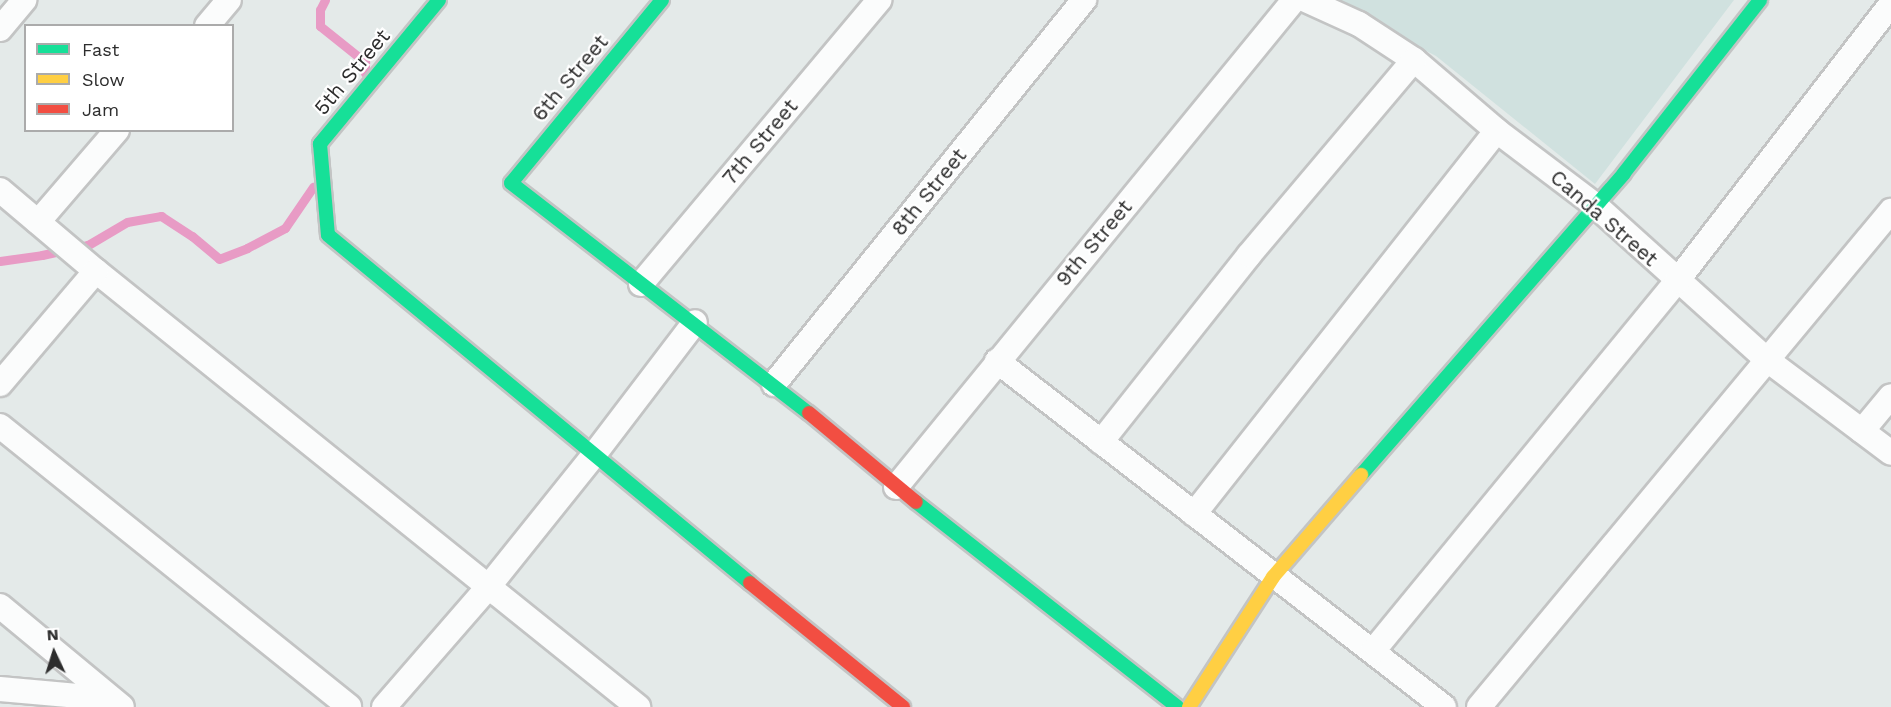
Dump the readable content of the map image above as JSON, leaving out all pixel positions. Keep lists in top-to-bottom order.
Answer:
{
  "streets": {
    "street": [
      "5th Street",
      "6th Street",
      "7th Street",
      "8th Street",
      "Canda Street",
      "9th Street"
    ]
  },
  "crossings": [
    ["6th Street", "7th Street"]
  ],
  "legend": ["Fast", "Slow", "Jam"],
  "north": "top"
}
